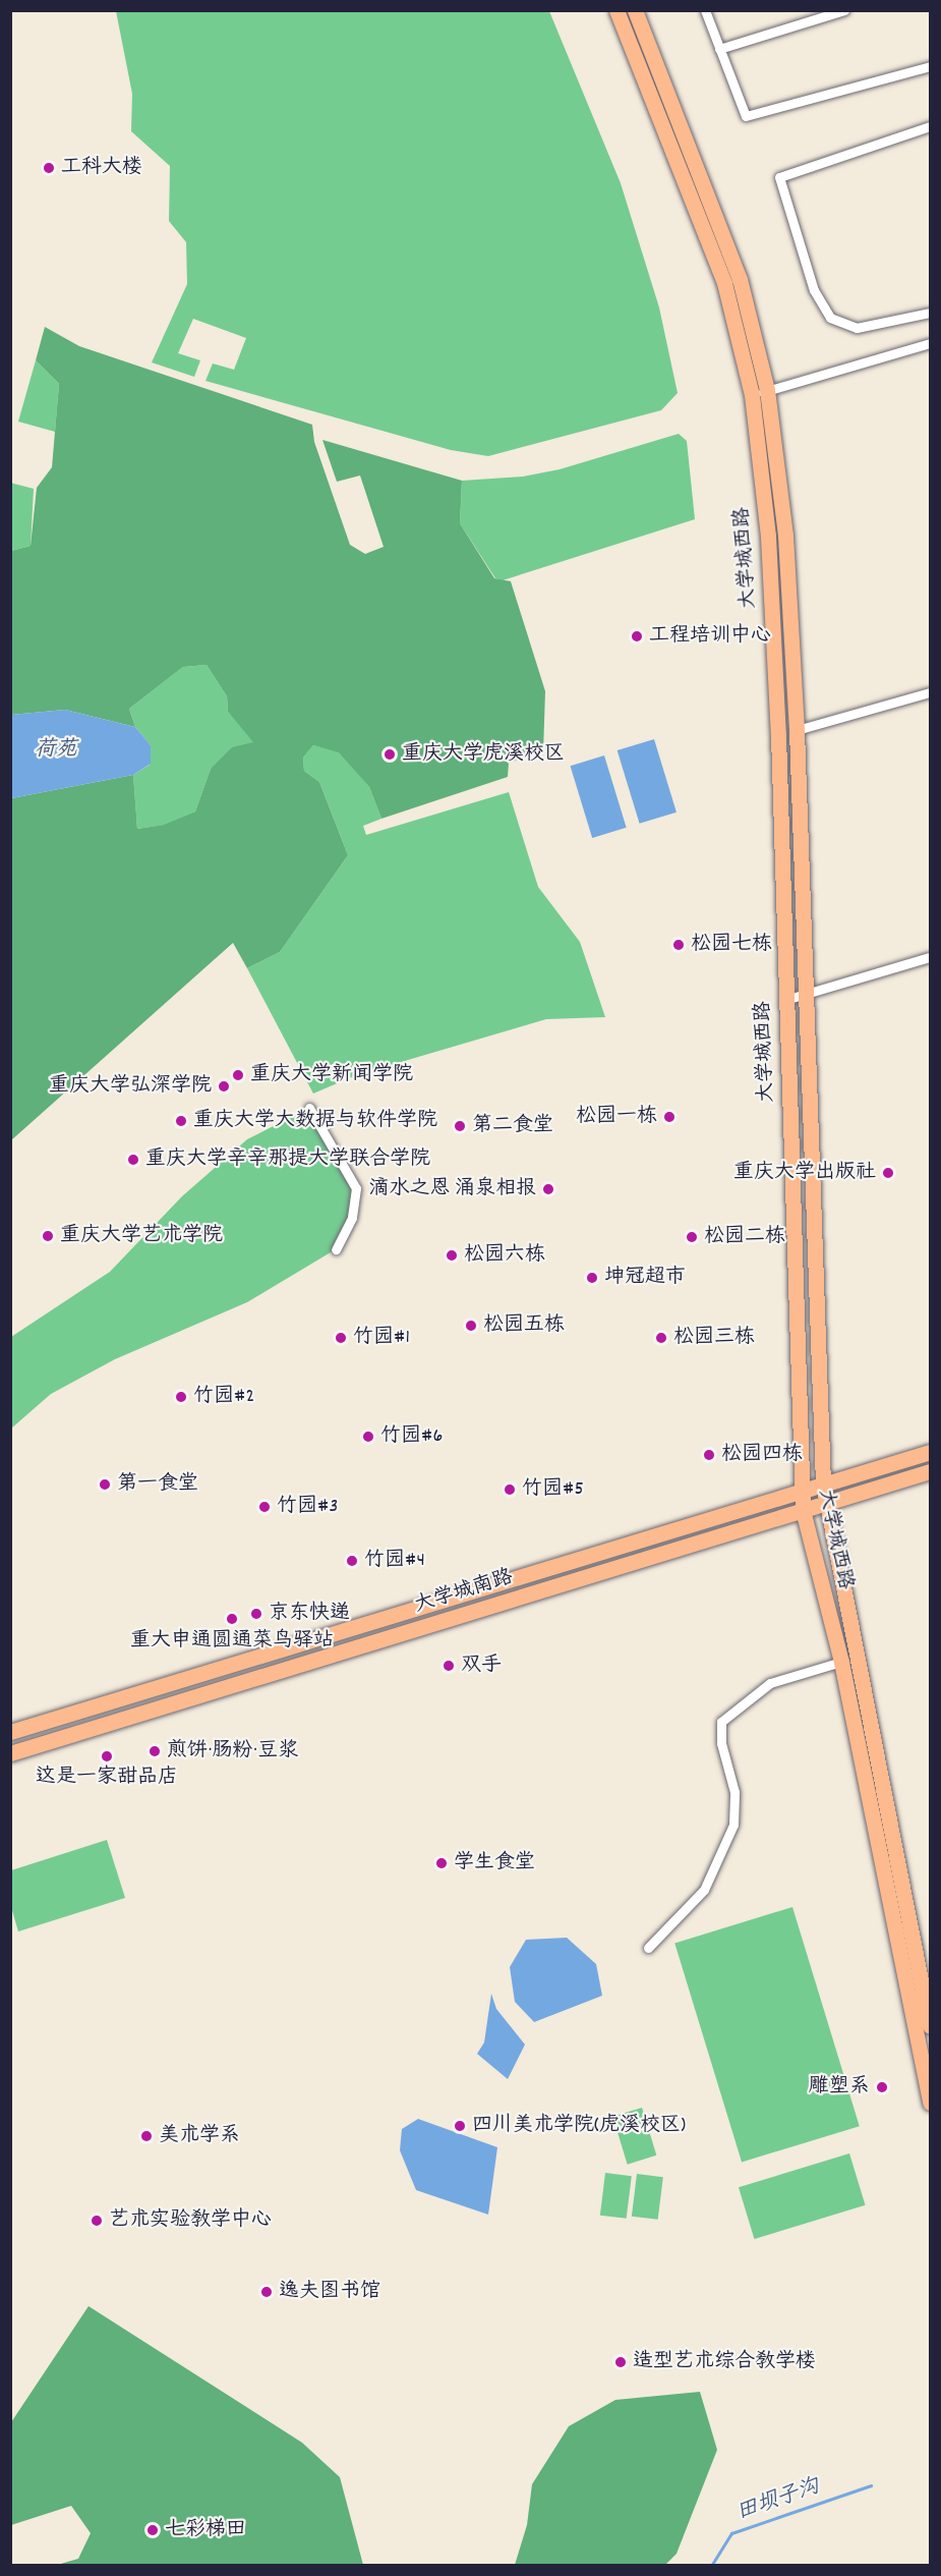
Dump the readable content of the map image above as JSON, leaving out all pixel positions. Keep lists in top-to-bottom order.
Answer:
{
  "streets": {
    "main road": ["大学城西路", "大学城南路"]
  },
  "crossings": [
    ["大学城西路", "大学城南路"]
  ],
  "water": ["荷苑", "田坝子沟"],
  "places": [
    "工科大楼",
    "工程培训中心",
    "重庆大学虎溪校区",
    "松园七栋",
    "重庆大学新闻学院",
    "重庆大学弘深学院",
    "松园一栋",
    "重庆大学大数据与软件学院",
    "第二食堂",
    "重庆大学辛辛那提大学联合学院",
    "重庆大学出版社",
    "滴水之恩 涌泉相报",
    "重庆大学艺术学院",
    "松园二栋",
    "松园六栋",
    "坤冠超市",
    "松园五栋",
    "竹园#1",
    "松园三栋",
    "竹园#2",
    "竹园#6",
    "松园四栋",
    "第一食堂",
    "竹园#5",
    "竹园#3",
    "竹园#4",
    "京东快递",
    "重大申通圆通菜鸟驿站",
    "双手",
    "煎饼·肠粉·豆浆",
    "这是一家甜品店",
    "学生食堂",
    "雕塑系",
    "四川美术学院(虎溪校区)",
    "美术学系",
    "艺术实验教学中心",
    "逸夫图书馆",
    "造型艺术综合教学楼",
    "七彩梯田"
  ]
}
